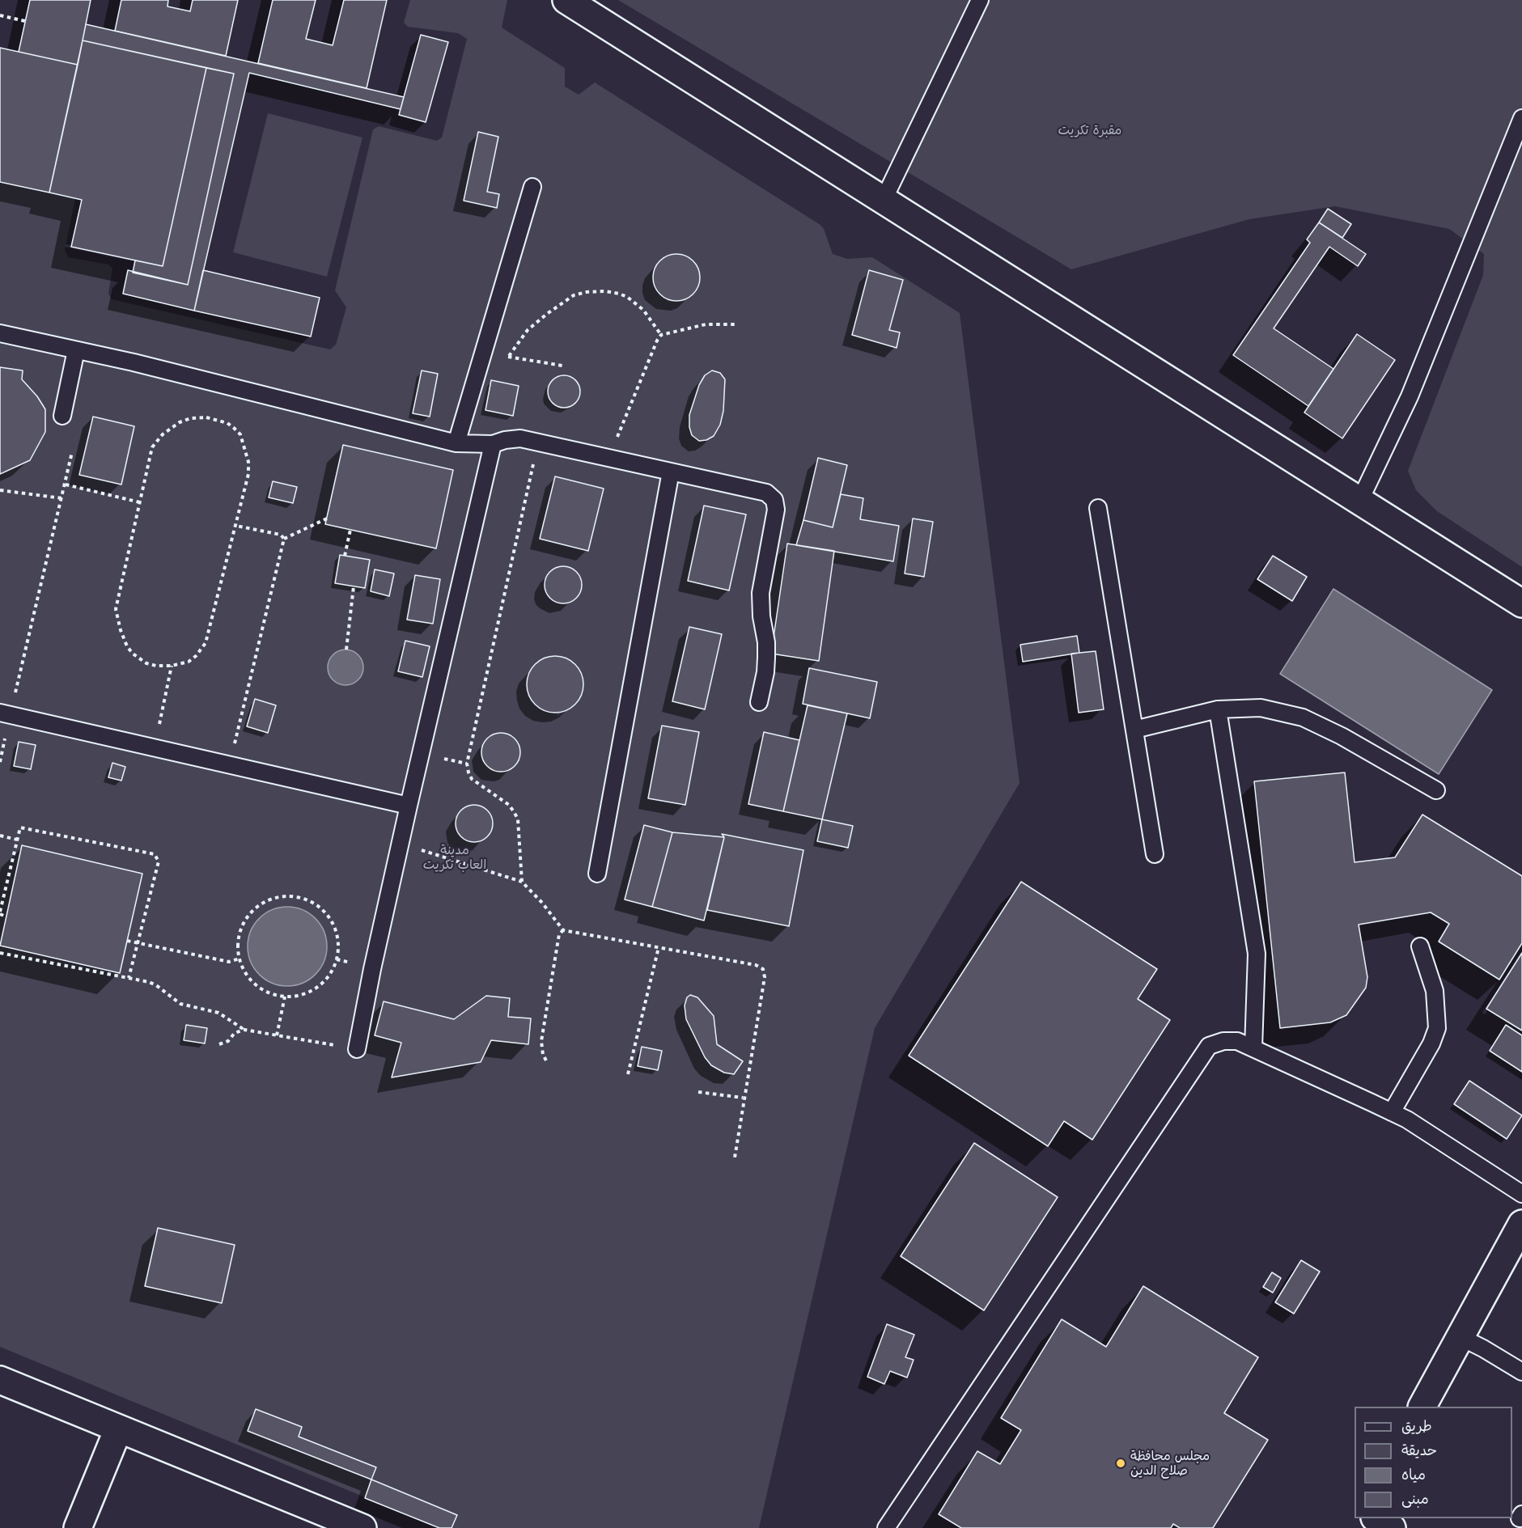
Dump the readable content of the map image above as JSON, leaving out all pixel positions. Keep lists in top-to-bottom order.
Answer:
{
  "parks": ["مقبرة تكريت", "مدينة العاب تكريت"],
  "places": ["مجلس محافظة صلاح الدين"],
  "legend": [
    "طريق",
    "حديقة",
    "مياه",
    "مبنى"
  ]
}
